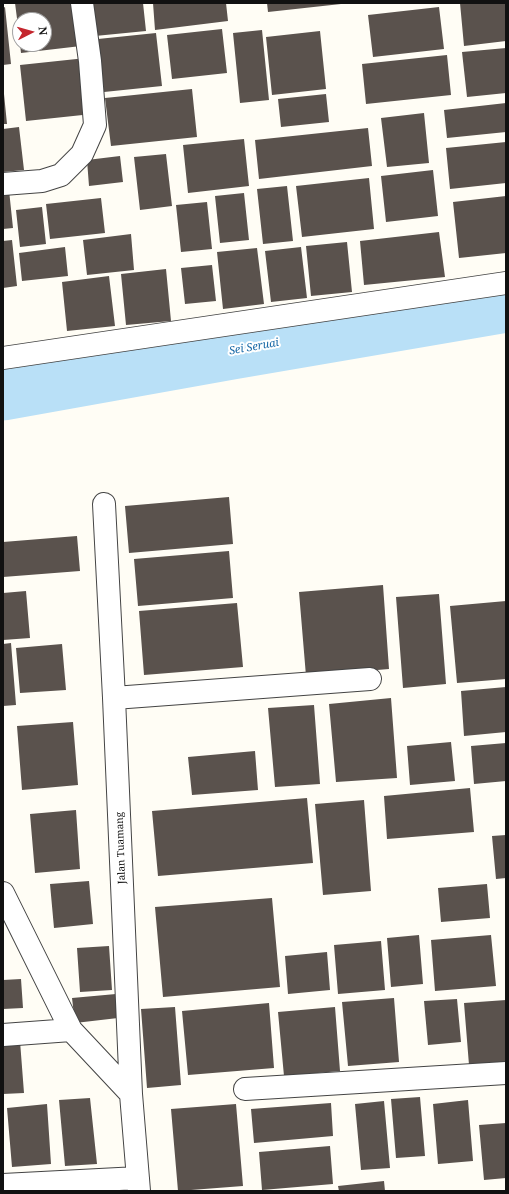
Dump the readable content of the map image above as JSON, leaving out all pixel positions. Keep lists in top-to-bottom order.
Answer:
{
  "streets": {
    "street": ["Jalan Tuamang"]
  },
  "water": ["Sei Seruai"],
  "north": "right"
}
